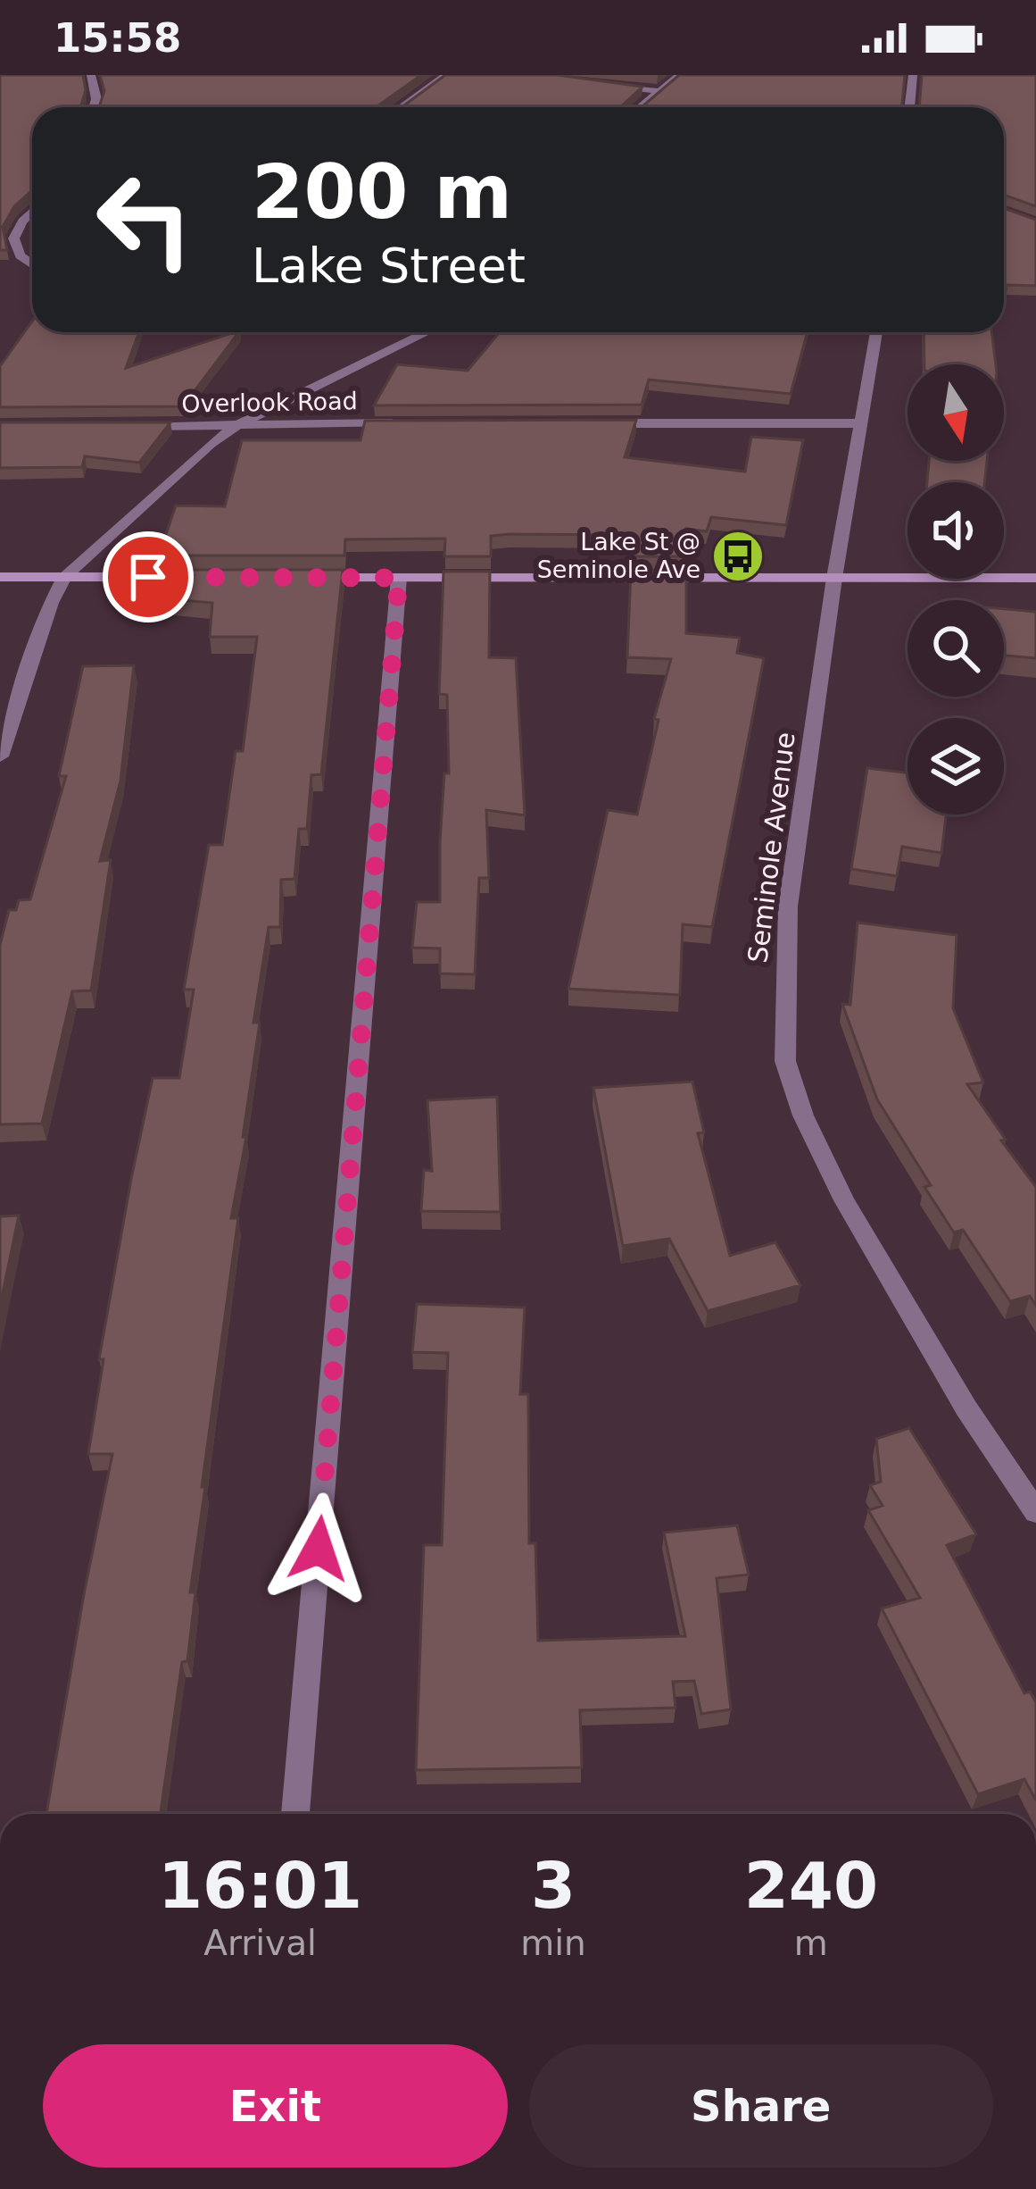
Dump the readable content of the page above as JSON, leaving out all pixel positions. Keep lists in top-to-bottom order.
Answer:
{
  "streets": {
    "street": ["Overlook Road", "Seminole Avenue"]
  },
  "places": {
    "bus stop": ["Lake St @ Seminole Ave"]
  },
  "north": "bottom",
  "page": {
    "status": "15:58",
    "turn": ["200 m", "Lake Street"],
    "eta": [
      "16:01",
      "Arrival",
      "3",
      "min",
      "240",
      "m"
    ],
    "buttons": ["Exit", "Share"]
  }
}
